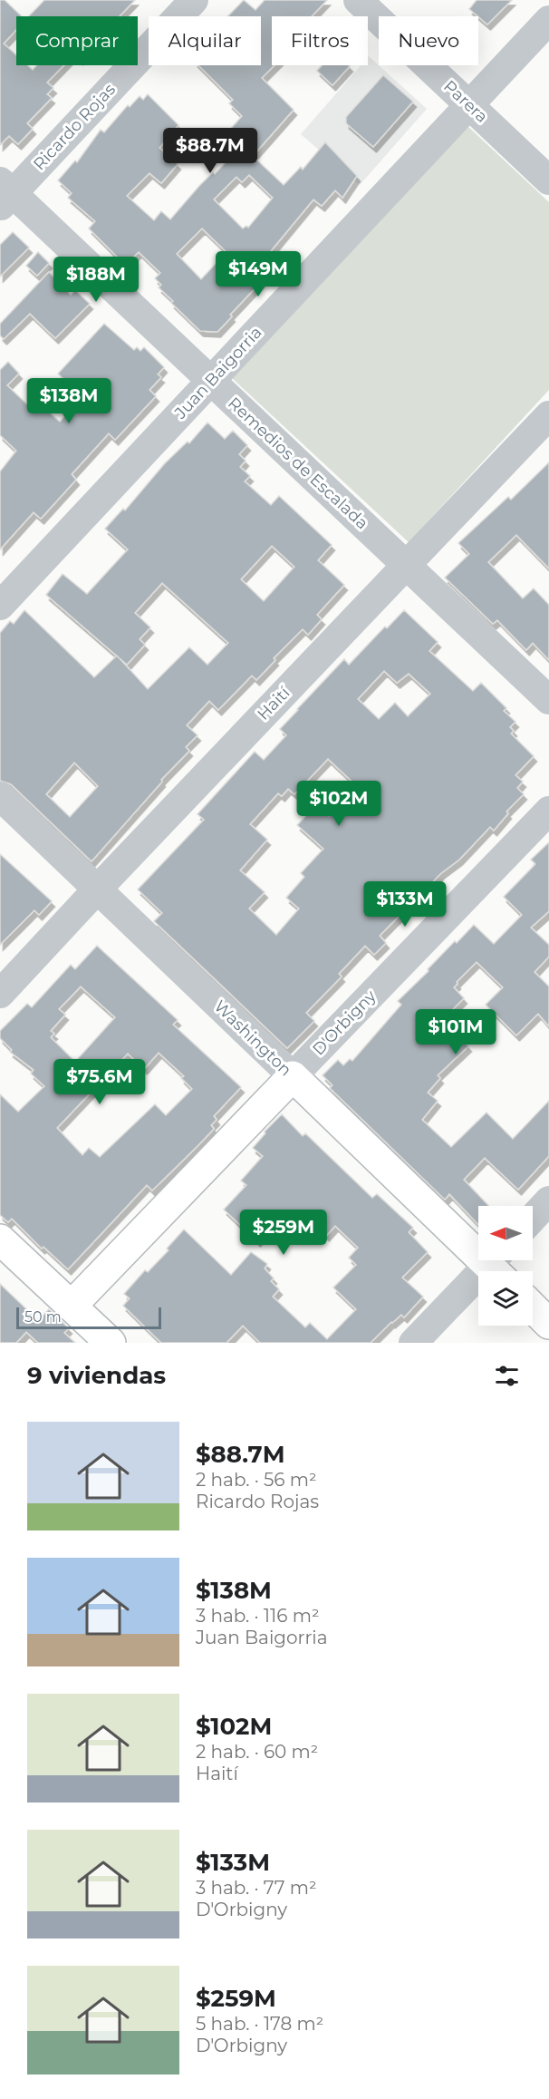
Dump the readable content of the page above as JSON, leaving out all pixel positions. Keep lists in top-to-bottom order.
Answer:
{
  "streets": {
    "main road": ["D'Orbigny", "Washington"],
    "street": [
      "Parera",
      "Ricardo Rojas",
      "Juan Baigorria",
      "Remedios de Escalada",
      "Haití"
    ]
  },
  "crossings": [
    ["Parera", "Juan Baigorria"],
    ["Ricardo Rojas", "Remedios de Escalada"],
    ["Juan Baigorria", "Remedios de Escalada"],
    ["Remedios de Escalada", "Haití"],
    ["Haití", "Washington"],
    ["D'Orbigny", "Washington"]
  ],
  "scale_bar": "50 m",
  "north": "left",
  "page": {
    "chip": [
      "Comprar",
      "Alquilar",
      "Filtros",
      "Nuevo"
    ],
    "price": [
      "$88.7M",
      "$149M",
      "$188M",
      "$138M",
      "$102M",
      "$133M",
      "$101M",
      "$75.6M",
      "$259M"
    ],
    "scale": "50 m",
    "heading": "9 viviendas",
    "list": [
      {
        "name": "$88.7M",
        "note": "2 hab. · 56 m² · Ricardo Rojas"
      },
      {
        "name": "$138M",
        "note": "3 hab. · 116 m² · Juan Baigorria"
      },
      {
        "name": "$102M",
        "note": "2 hab. · 60 m² · Haití"
      },
      {
        "name": "$133M",
        "note": "3 hab. · 77 m² · D'Orbigny"
      },
      {
        "name": "$259M",
        "note": "5 hab. · 178 m² · D'Orbigny"
      }
    ]
  }
}
